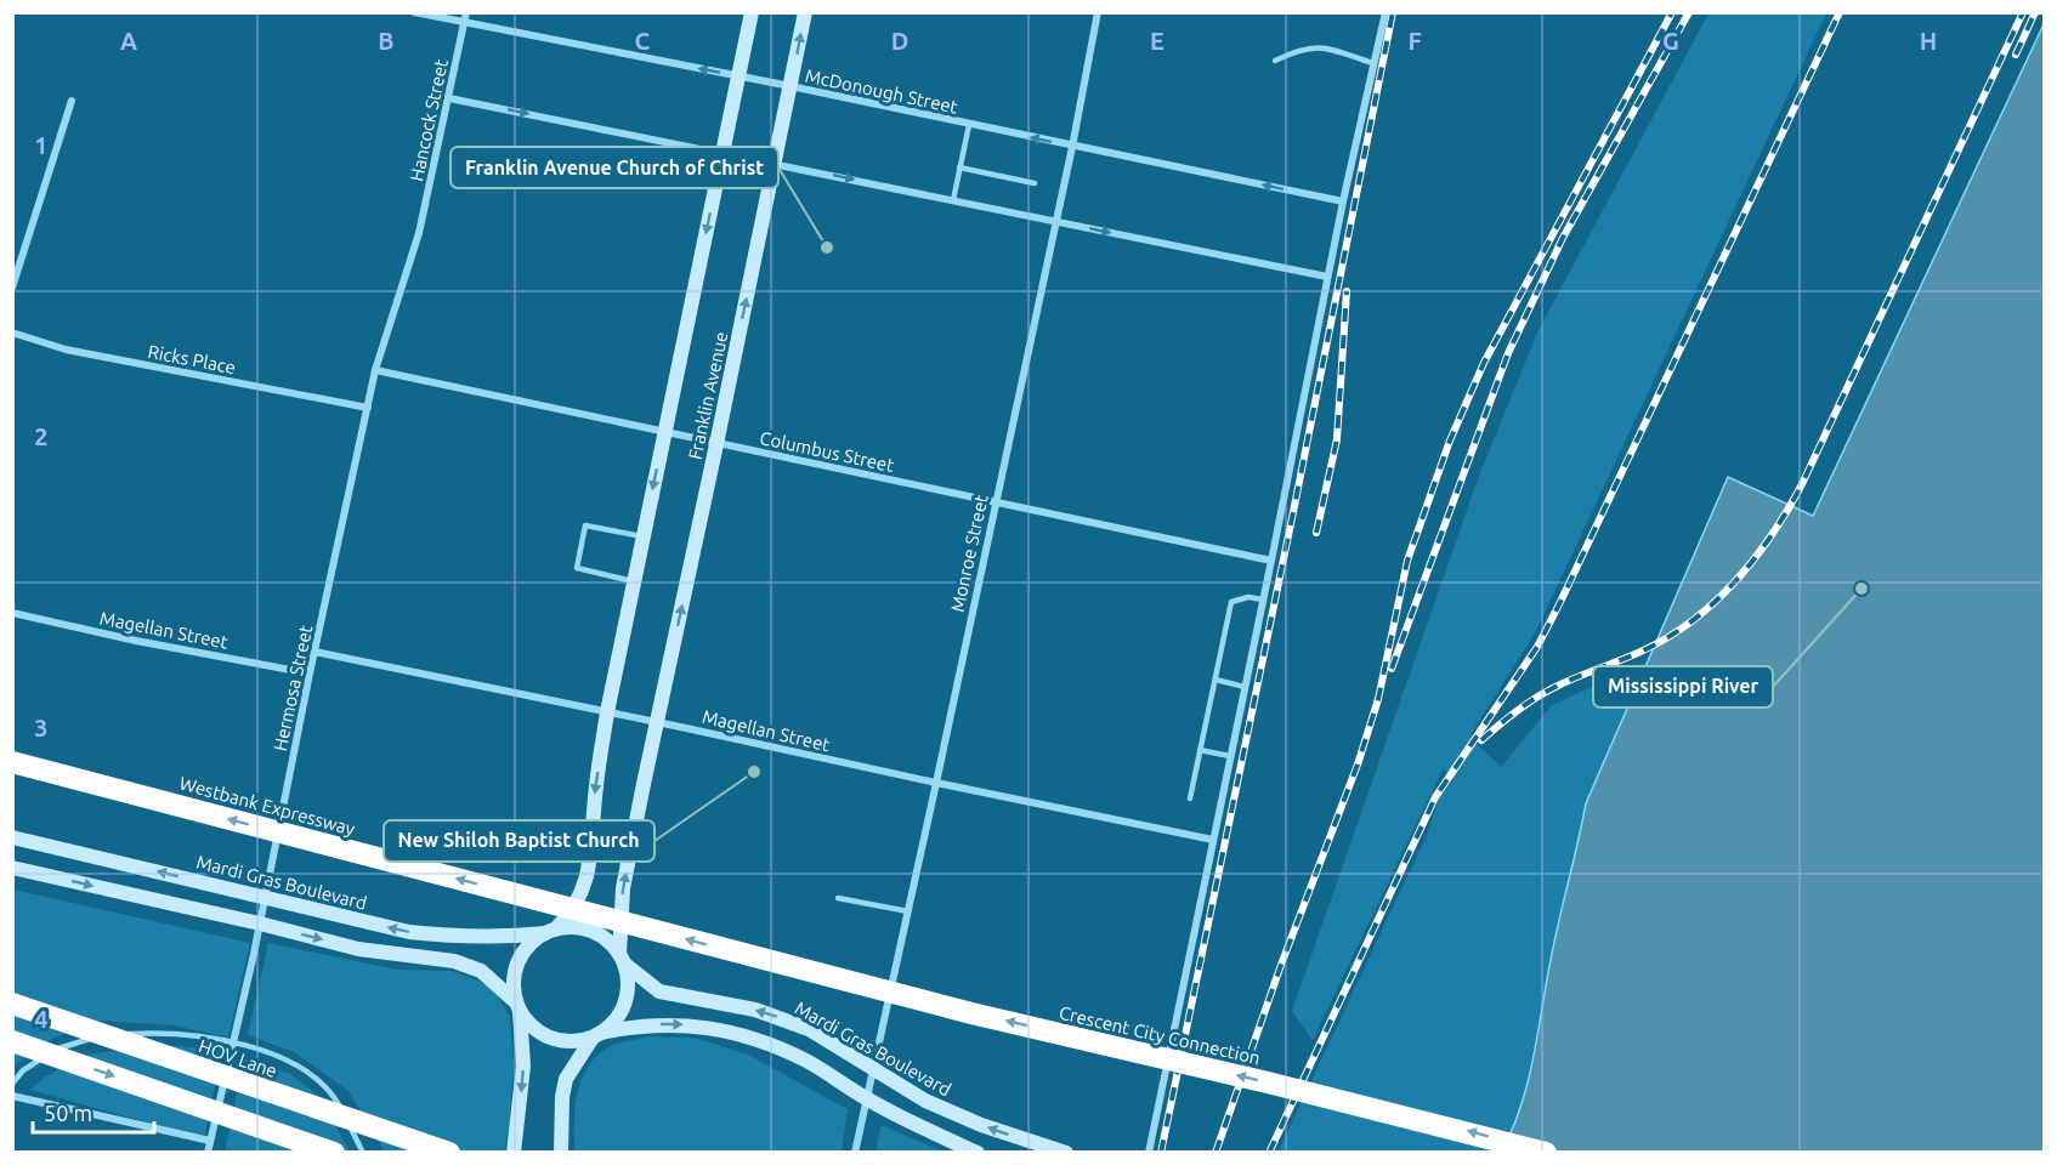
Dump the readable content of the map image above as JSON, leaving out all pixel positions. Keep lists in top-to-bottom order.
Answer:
{
  "streets": {
    "highway": ["Westbank Expressway", "Crescent City Connection", "HOV Lane"],
    "main road": ["Franklin Avenue", "Mardi Gras Boulevard"],
    "street": [
      "McDonough Street",
      "Hancock Street",
      "Ricks Place",
      "Columbus Street",
      "Monroe Street",
      "Magellan Street",
      "Hermosa Street"
    ]
  },
  "crossings": [
    ["McDonough Street", "Hancock Street"],
    ["McDonough Street", "Franklin Avenue"],
    ["McDonough Street", "Monroe Street"],
    ["Hancock Street", "Hermosa Street"],
    ["Ricks Place", "Hermosa Street"],
    ["Franklin Avenue", "Columbus Street"],
    ["Franklin Avenue", "Magellan Street"],
    ["Franklin Avenue", "Mardi Gras Boulevard"],
    ["Columbus Street", "Monroe Street"],
    ["Columbus Street", "Hermosa Street"],
    ["Monroe Street", "Magellan Street"],
    ["Monroe Street", "Mardi Gras Boulevard"],
    ["Magellan Street", "Hermosa Street"],
    ["Hermosa Street", "Mardi Gras Boulevard"],
    ["Westbank Expressway", "Crescent City Connection"]
  ],
  "one_way": ["McDonough Street", "Westbank Expressway", "Crescent City Connection"],
  "places": ["Franklin Avenue Church of Christ", "Mississippi River", "New Shiloh Baptist Church"],
  "scale_bar": "50 m",
  "grid": {
    "columns": [
      "A",
      "B",
      "C",
      "D",
      "E",
      "F",
      "G",
      "H"
    ],
    "rows": [
      "1",
      "2",
      "3",
      "4"
    ]
  }
}
